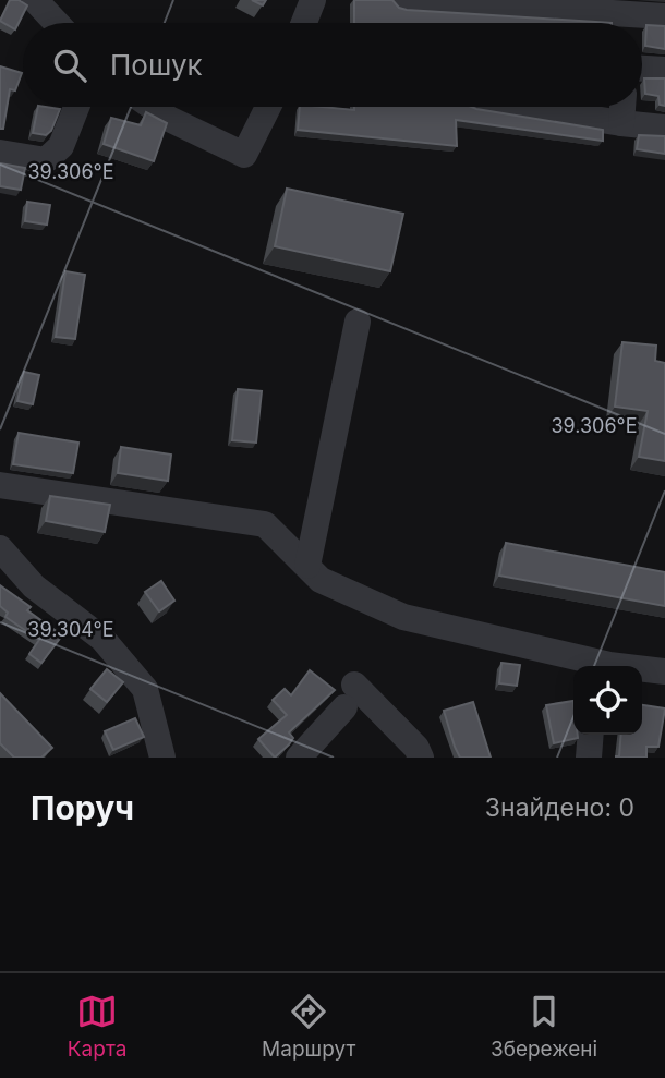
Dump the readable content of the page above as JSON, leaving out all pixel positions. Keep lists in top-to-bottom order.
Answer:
{
  "page": {
    "search": "Пошук",
    "heading": ["Поруч", "Знайдено: 0"],
    "nav": ["Карта", "Маршрут", "Збережені"]
  },
  "coordinates": ["39.306°E", "39.304°E"]
}
